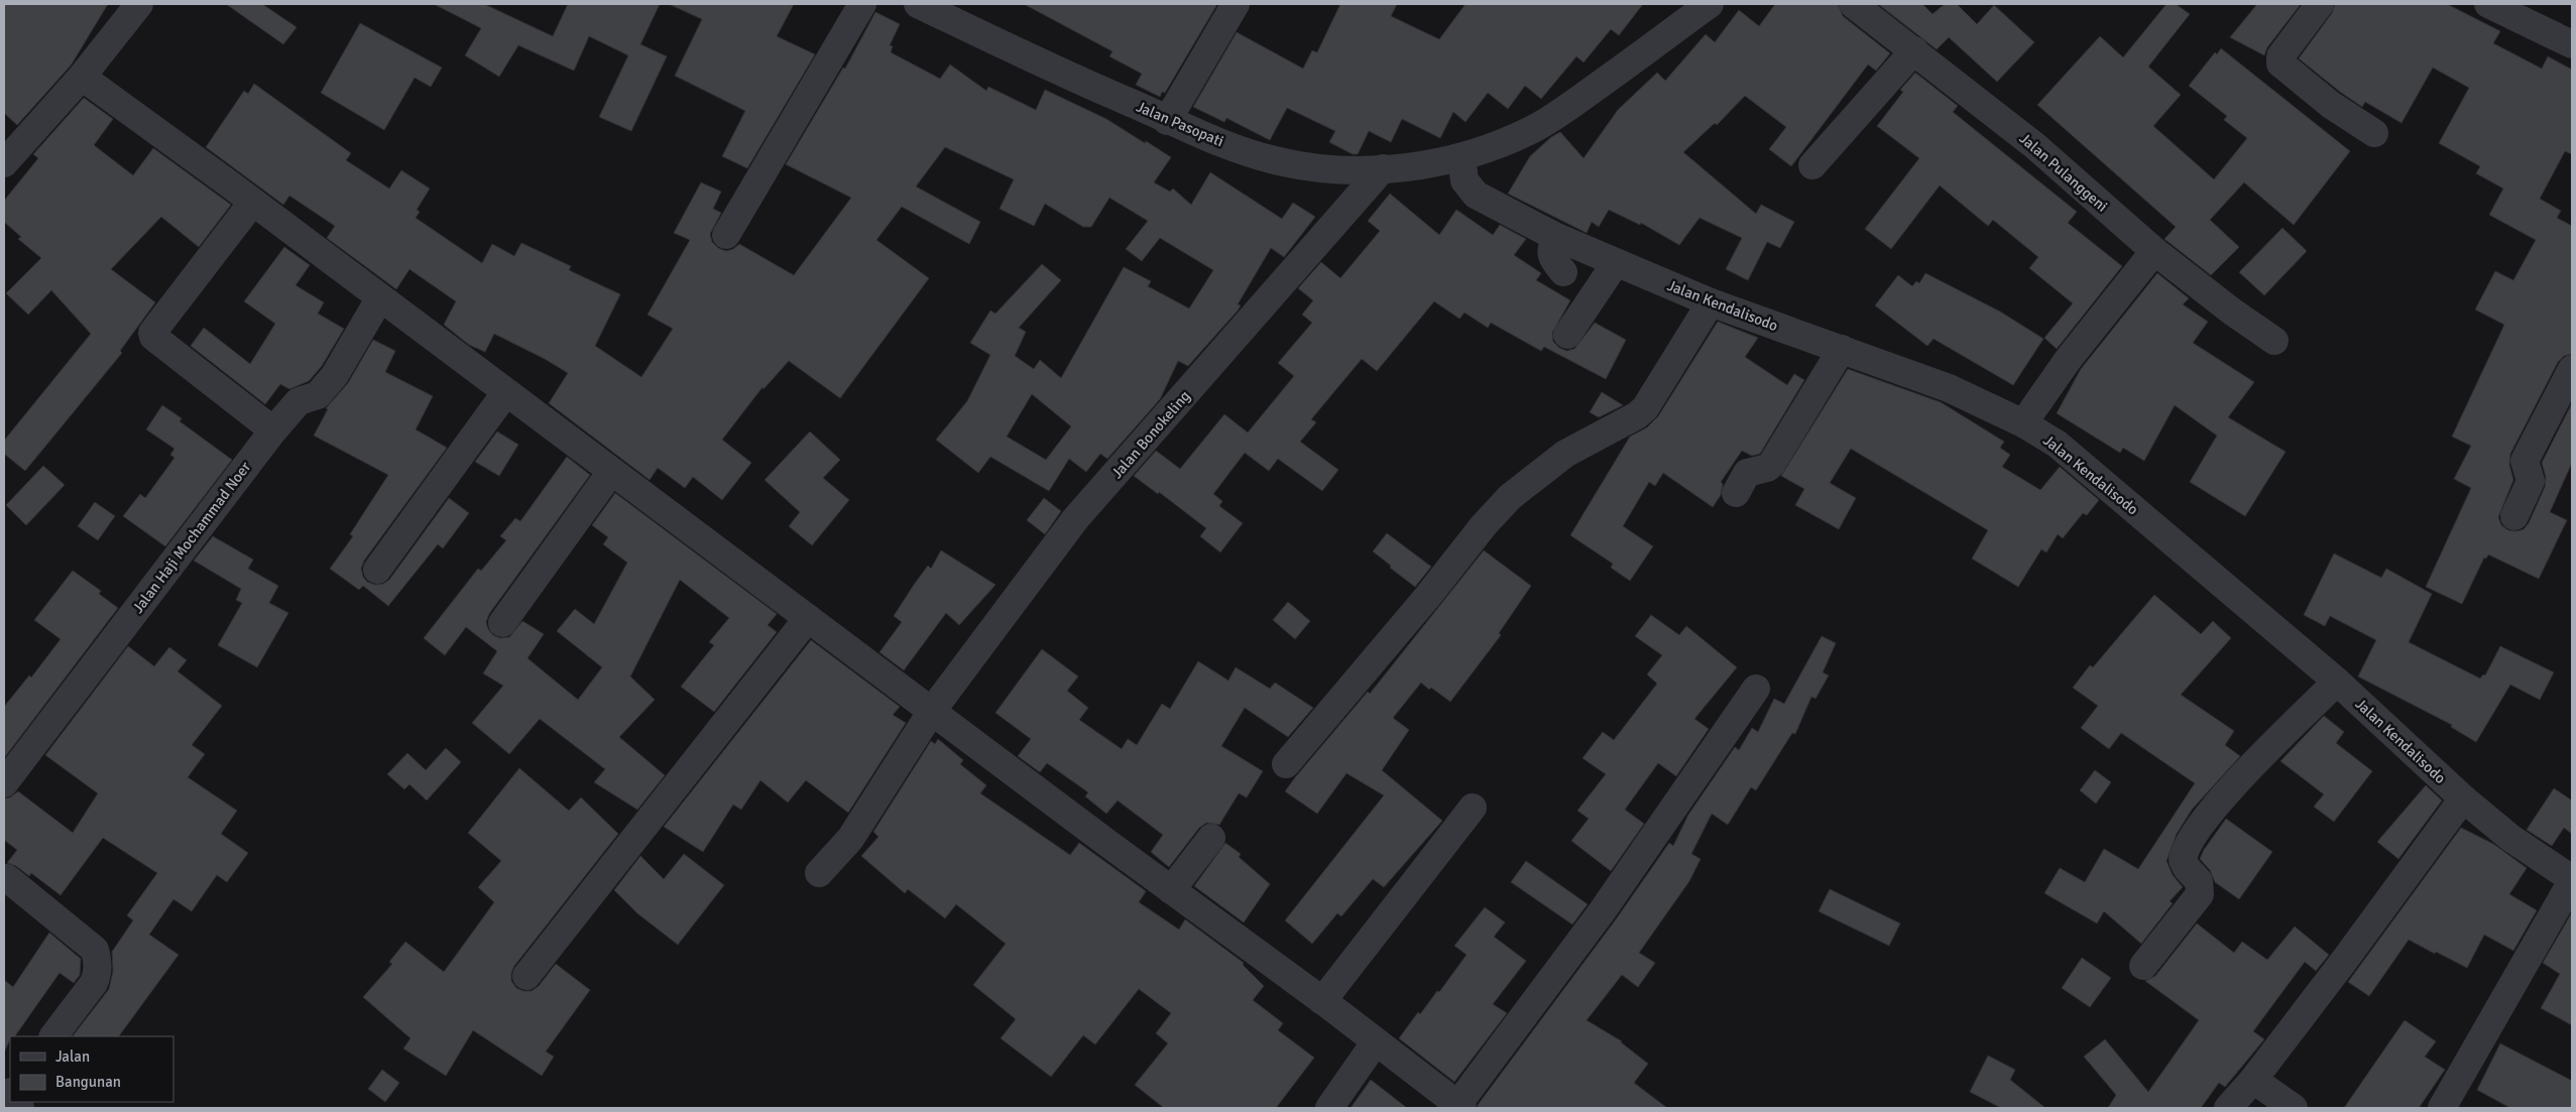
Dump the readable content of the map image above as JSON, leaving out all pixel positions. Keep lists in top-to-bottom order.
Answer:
{
  "streets": {
    "street": [
      "Jalan Pasopati",
      "Jalan Pulanggeni",
      "Jalan Kendalisodo",
      "Jalan Bonokeling",
      "Jalan Haji Mochammad Noer"
    ]
  },
  "crossings": [
    ["Jalan Pasopati", "Jalan Kendalisodo"],
    ["Jalan Pasopati", "Jalan Bonokeling"]
  ],
  "legend": ["Jalan", "Bangunan"]
}
